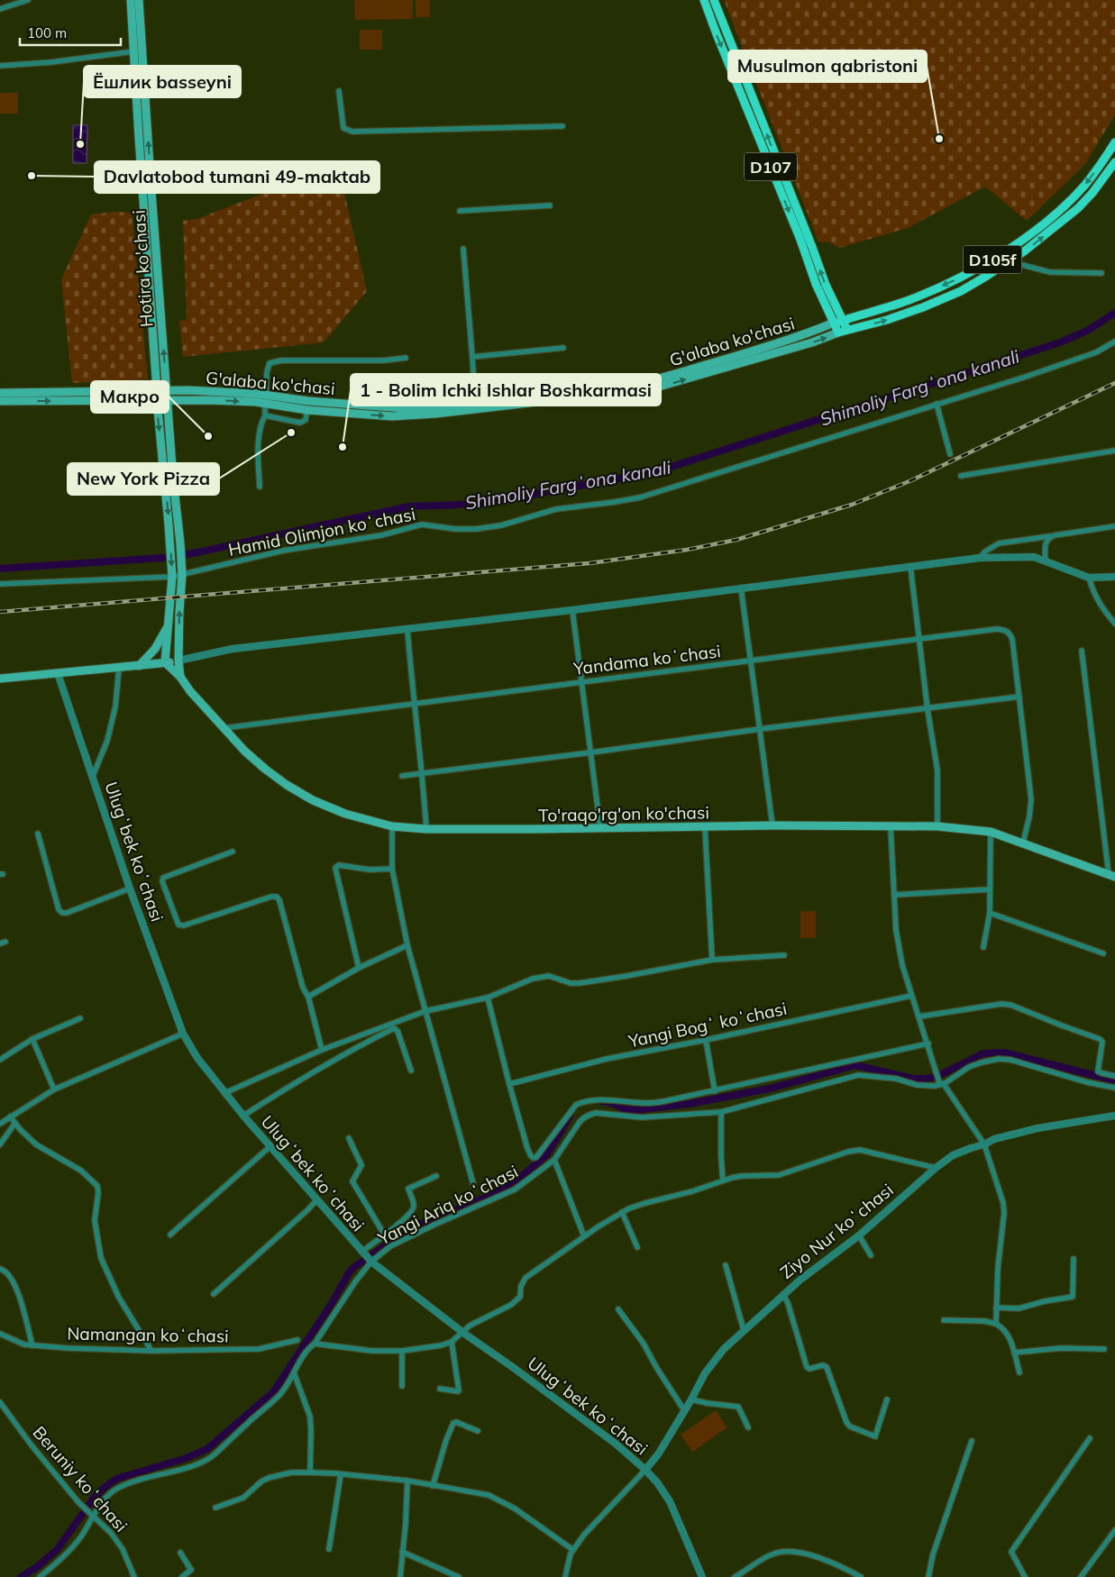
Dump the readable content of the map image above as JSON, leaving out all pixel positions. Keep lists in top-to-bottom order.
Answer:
{
  "streets": {
    "main road": [
      "D107",
      "D105f",
      "Hotira ko'chasi",
      "G'alaba ko'chasi",
      "To'raqo'rg'on ko'chasi"
    ],
    "street": [
      "Hamid Olimjon koʻchasi",
      "Yandama koʻchasi",
      "Ulugʻbek koʻchasi",
      "Yangi Bogʻ koʻchasi",
      "Yangi Ariq koʻchasi",
      "Ziyo Nur koʻchasi",
      "Namangan koʻchasi",
      "Beruniy koʻchasi"
    ]
  },
  "crossings": [
    ["D107", "G'alaba ko'chasi"],
    ["D105f", "Hotira ko'chasi"],
    ["D105f", "G'alaba ko'chasi"],
    ["Hotira ko'chasi", "G'alaba ko'chasi"],
    ["Hotira ko'chasi", "Hamid Olimjon koʻchasi"],
    ["Hotira ko'chasi", "To'raqo'rg'on ko'chasi"],
    ["Hamid Olimjon koʻchasi", "To'raqo'rg'on ko'chasi"],
    ["Yandama koʻchasi", "To'raqo'rg'on ko'chasi"],
    ["Ulugʻbek koʻchasi", "Yangi Ariq koʻchasi"],
    ["Ulugʻbek koʻchasi", "Ziyo Nur koʻchasi"],
    ["Yangi Ariq koʻchasi", "Beruniy koʻchasi"]
  ],
  "water": ["Shimoliy Fargʻona kanali"],
  "places": [
    "Musulmon qabristoni",
    "Ёшлик basseyni",
    "Davlatobod tumani 49-maktab",
    "New York Pizza",
    "Макро",
    "1 - Bolim Ichki Ishlar Boshkarmasi"
  ],
  "scale_bar": "100 m"
}
